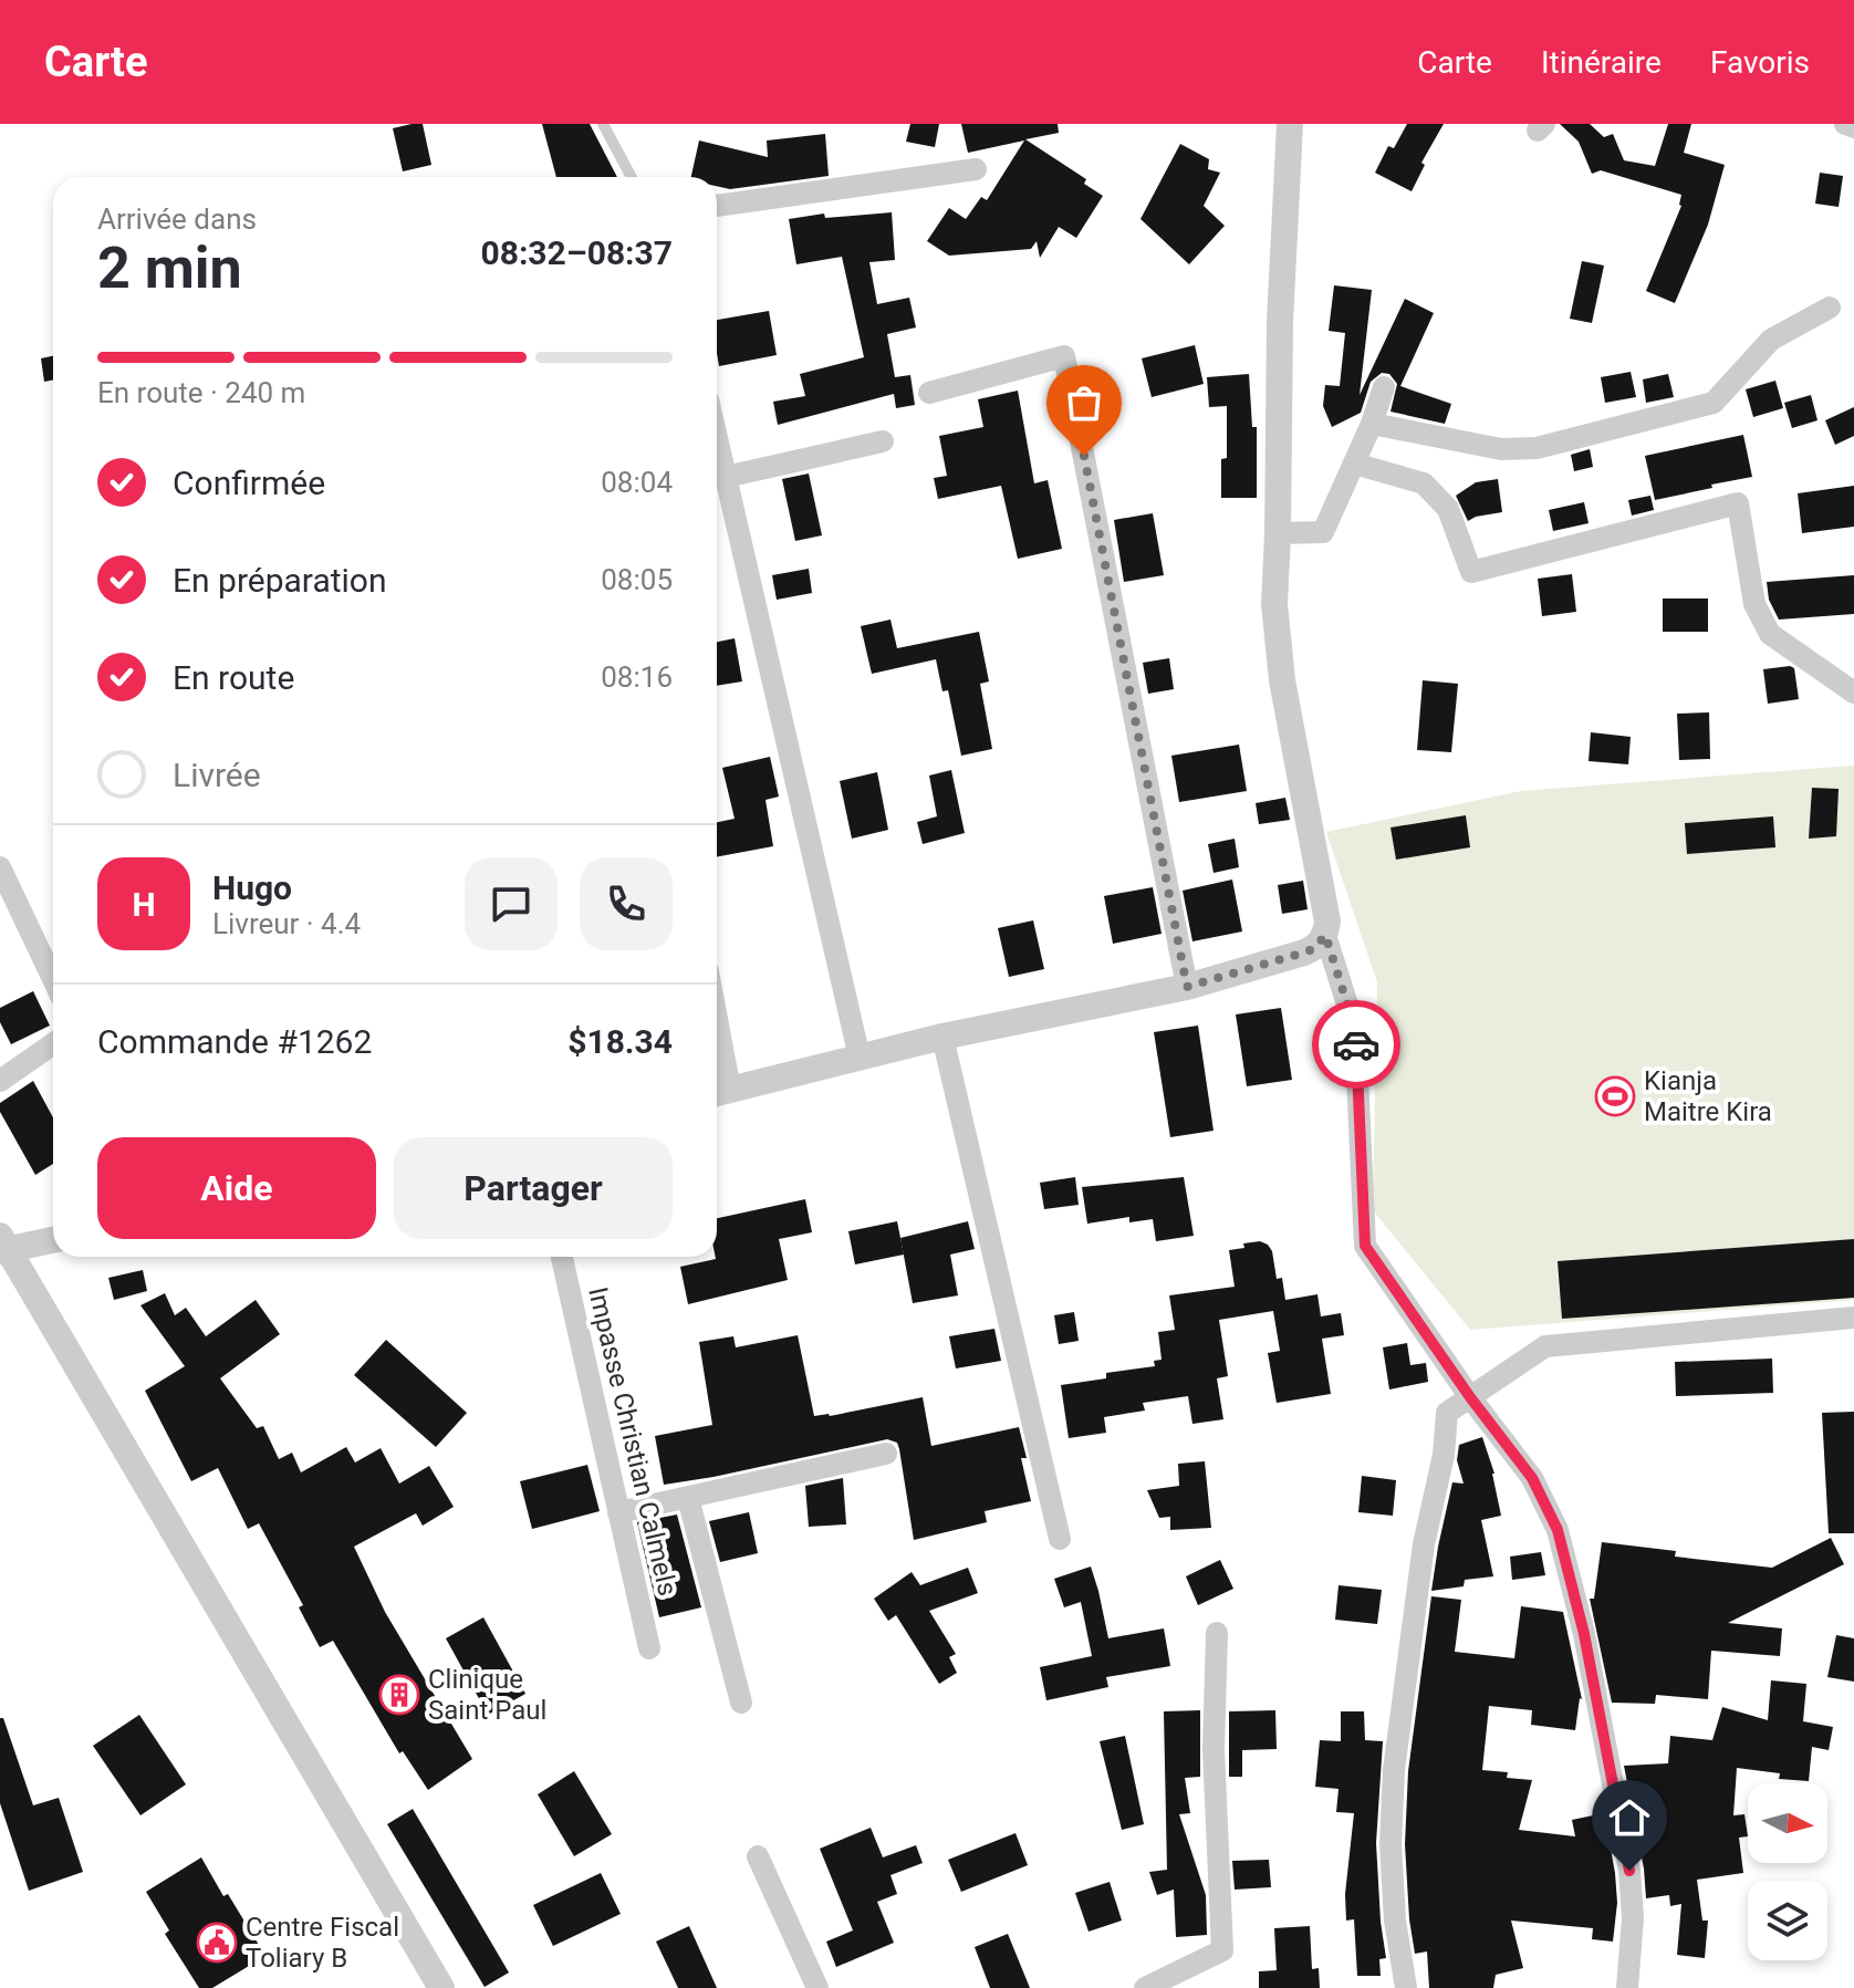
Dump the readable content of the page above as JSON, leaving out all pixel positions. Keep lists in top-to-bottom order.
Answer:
{
  "streets": {
    "street": ["Impasse Christian Calmels"]
  },
  "places": {
    "sports": ["Kianja Maitre Kira"],
    "building": ["Clinique Saint Paul"],
    "public building": ["Centre Fiscal Toliary B"]
  },
  "north": "right",
  "page": {
    "header": "Carte",
    "nav": ["Carte", "Itinéraire", "Favoris"],
    "heading": ["2 min", "Arrivée dans", "08:32–08:37"],
    "panel": [
      "Hugo",
      "Livreur · 4.4",
      "Commande #1262",
      "$18.34"
    ],
    "bar": "En route · 240 m",
    "list": [
      ["Confirmée", "08:04"],
      ["En préparation", "08:05"],
      ["En route", "08:16"],
      "Livrée"
    ],
    "round": "H",
    "buttons": ["Aide", "Partager"]
  }
}
